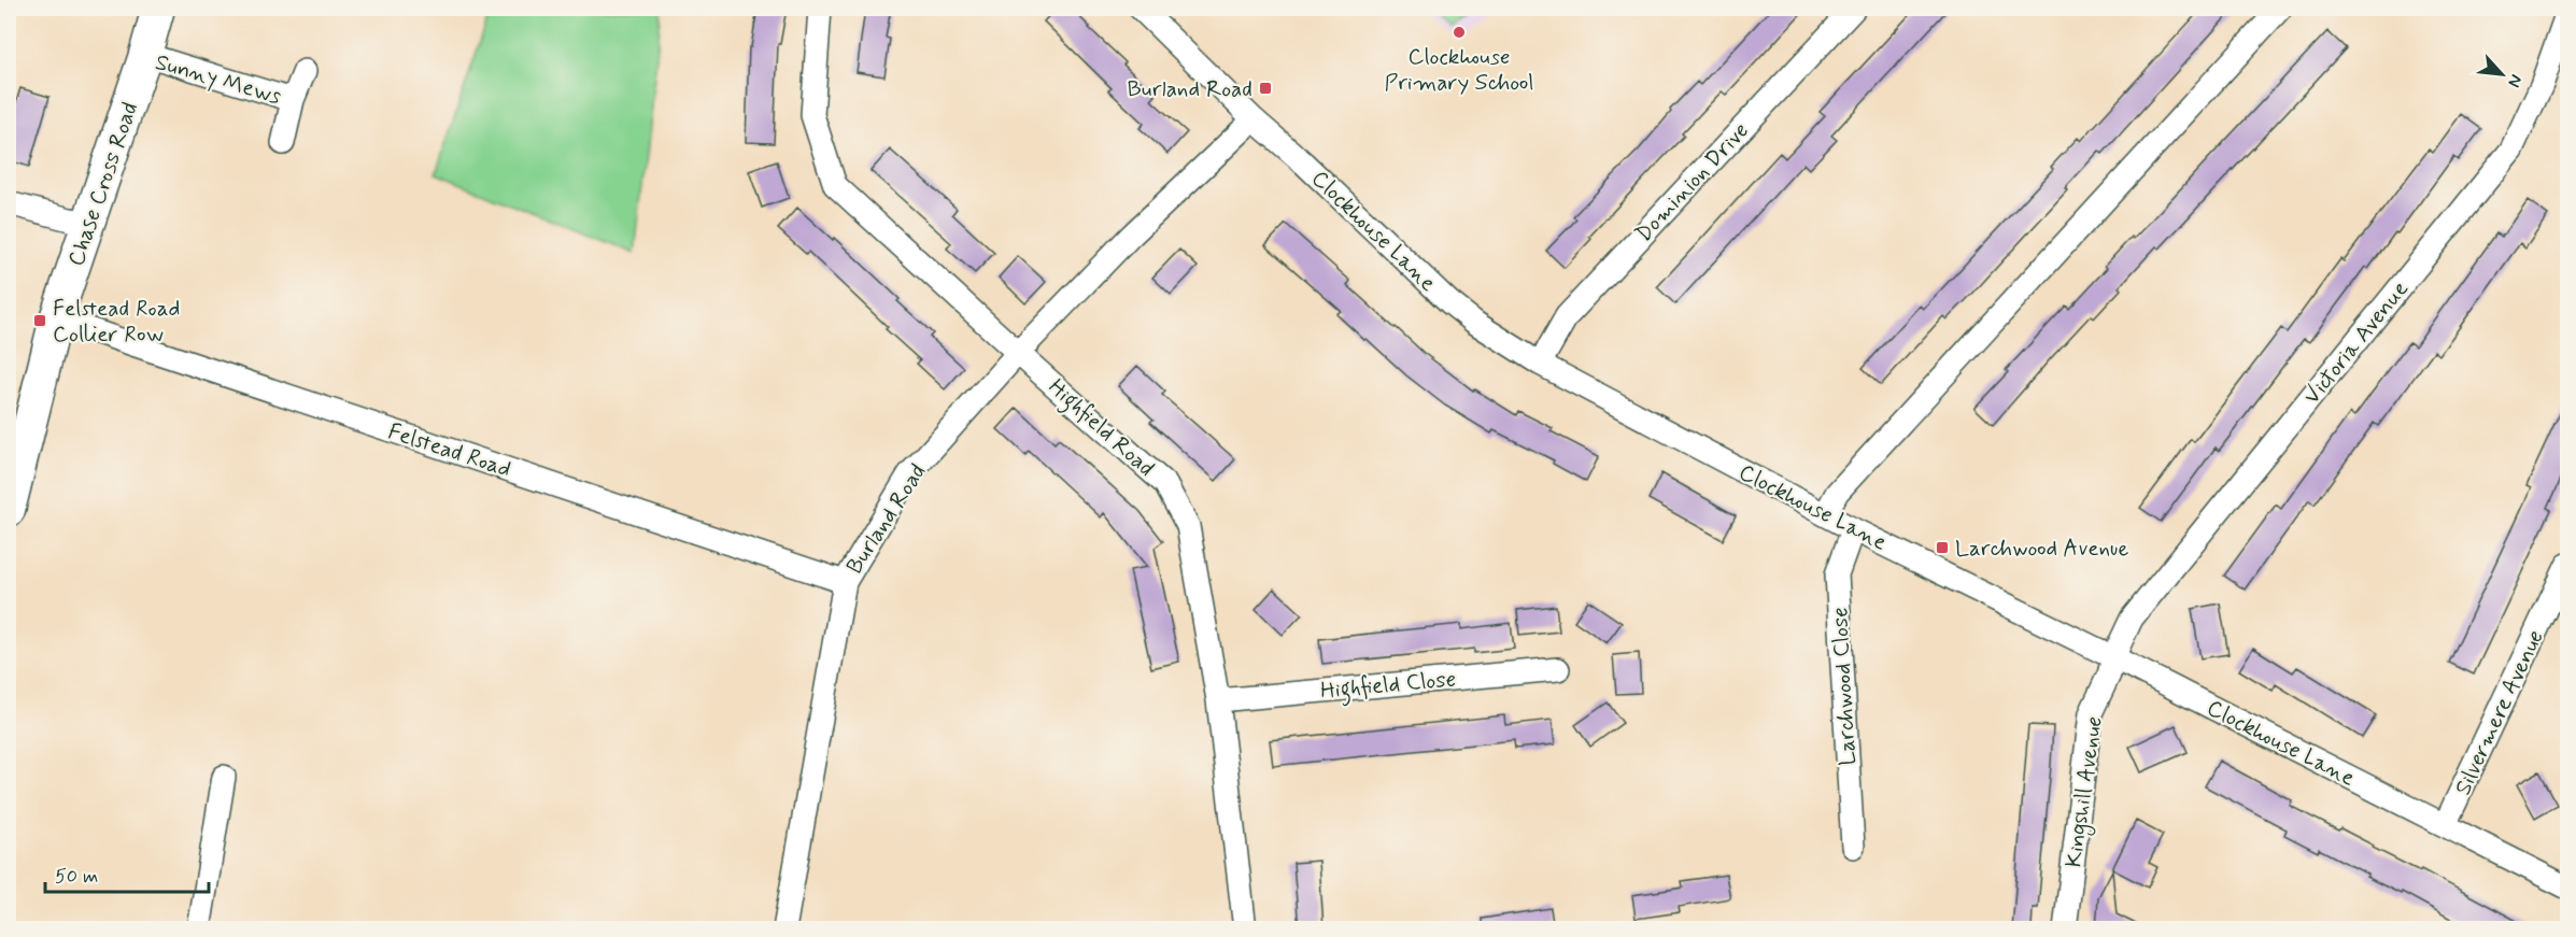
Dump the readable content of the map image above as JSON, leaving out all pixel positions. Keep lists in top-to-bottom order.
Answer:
{
  "streets": {
    "main road": ["Chase Cross Road"],
    "street": [
      "Sunny Mews",
      "Dominion Drive",
      "Clockhouse Lane",
      "Victoria Avenue",
      "Highfield Road",
      "Felstead Road",
      "Burland Road",
      "Highfield Close",
      "Larchwood Close",
      "Silvermere Avenue",
      "Kingshill Avenue"
    ]
  },
  "crossings": [
    ["Sunny Mews", "Chase Cross Road"],
    ["Dominion Drive", "Clockhouse Lane"],
    ["Chase Cross Road", "Felstead Road"],
    ["Clockhouse Lane", "Victoria Avenue"],
    ["Clockhouse Lane", "Burland Road"],
    ["Clockhouse Lane", "Larchwood Close"],
    ["Clockhouse Lane", "Silvermere Avenue"],
    ["Clockhouse Lane", "Kingshill Avenue"],
    ["Victoria Avenue", "Kingshill Avenue"],
    ["Highfield Road", "Burland Road"],
    ["Highfield Road", "Highfield Close"],
    ["Felstead Road", "Burland Road"]
  ],
  "places": {
    "other": ["Clockhouse Primary School"],
    "transit": ["Burland Road", "Felstead Road Collier Row", "Larchwood Avenue"]
  },
  "scale_bar": "50 m",
  "north": "bottom right"
}
